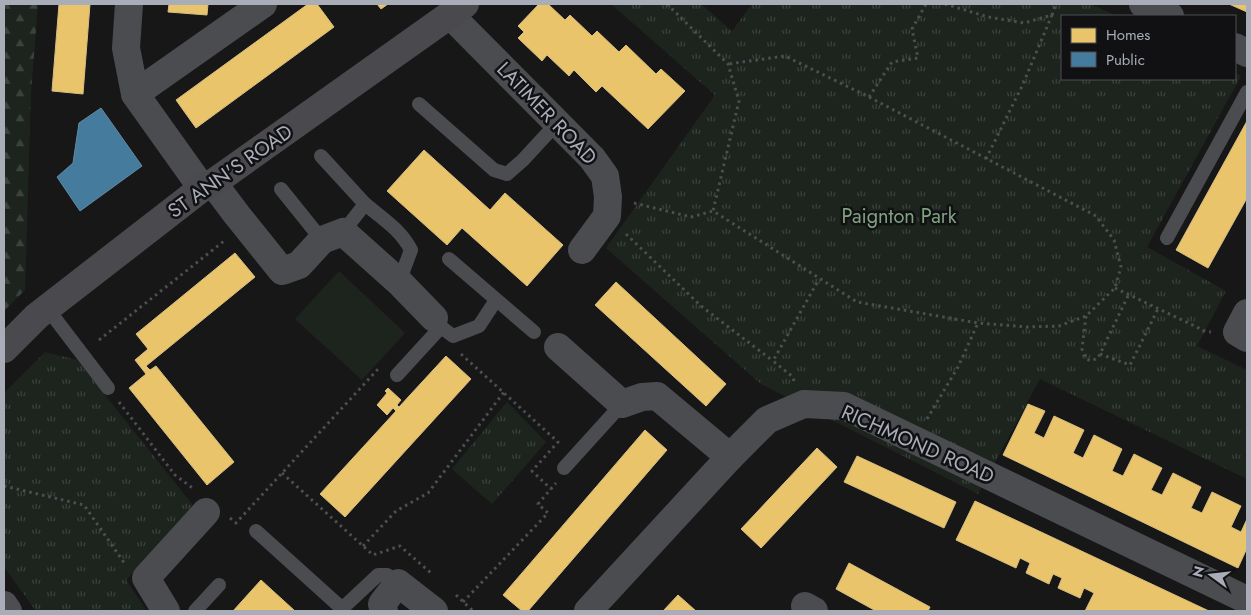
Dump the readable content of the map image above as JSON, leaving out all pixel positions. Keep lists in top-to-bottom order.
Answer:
{
  "streets": {
    "main road": ["ST ANN'S ROAD"],
    "street": ["LATIMER ROAD", "RICHMOND ROAD"]
  },
  "crossings": [
    ["LATIMER ROAD", "ST ANN'S ROAD"]
  ],
  "parks": ["Paignton Park"],
  "legend": ["Homes", "Public"],
  "north": "left"
}
